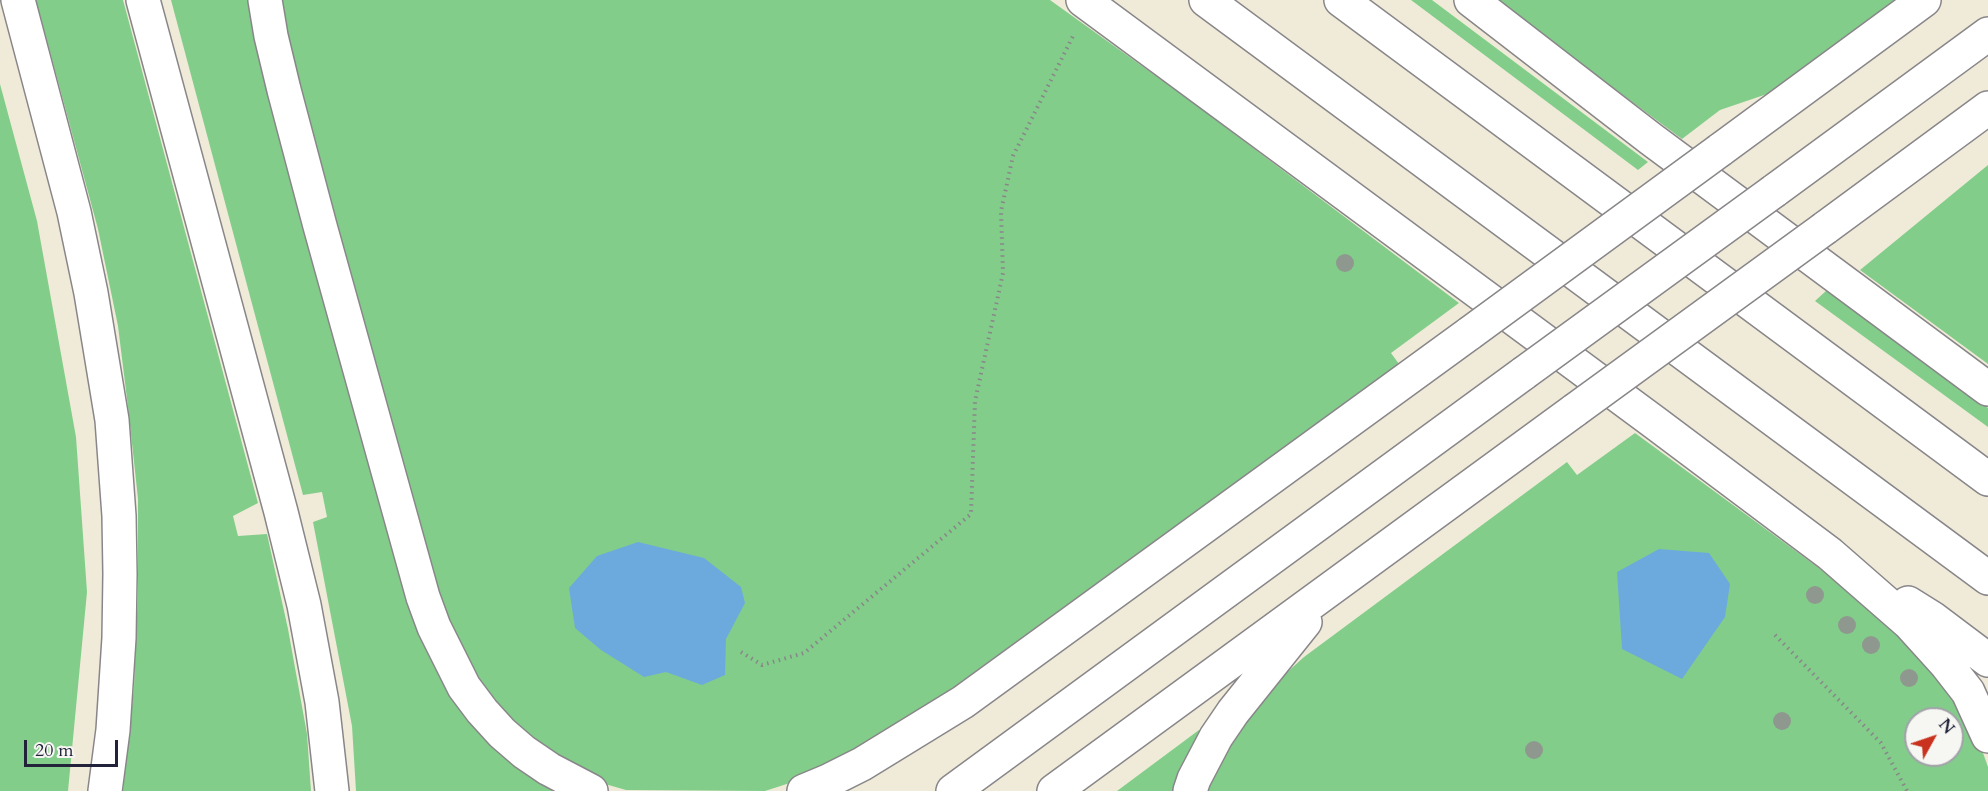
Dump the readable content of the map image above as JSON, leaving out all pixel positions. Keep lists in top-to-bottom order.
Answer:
{
  "scale_bar": "20 m",
  "north": "top right"
}
